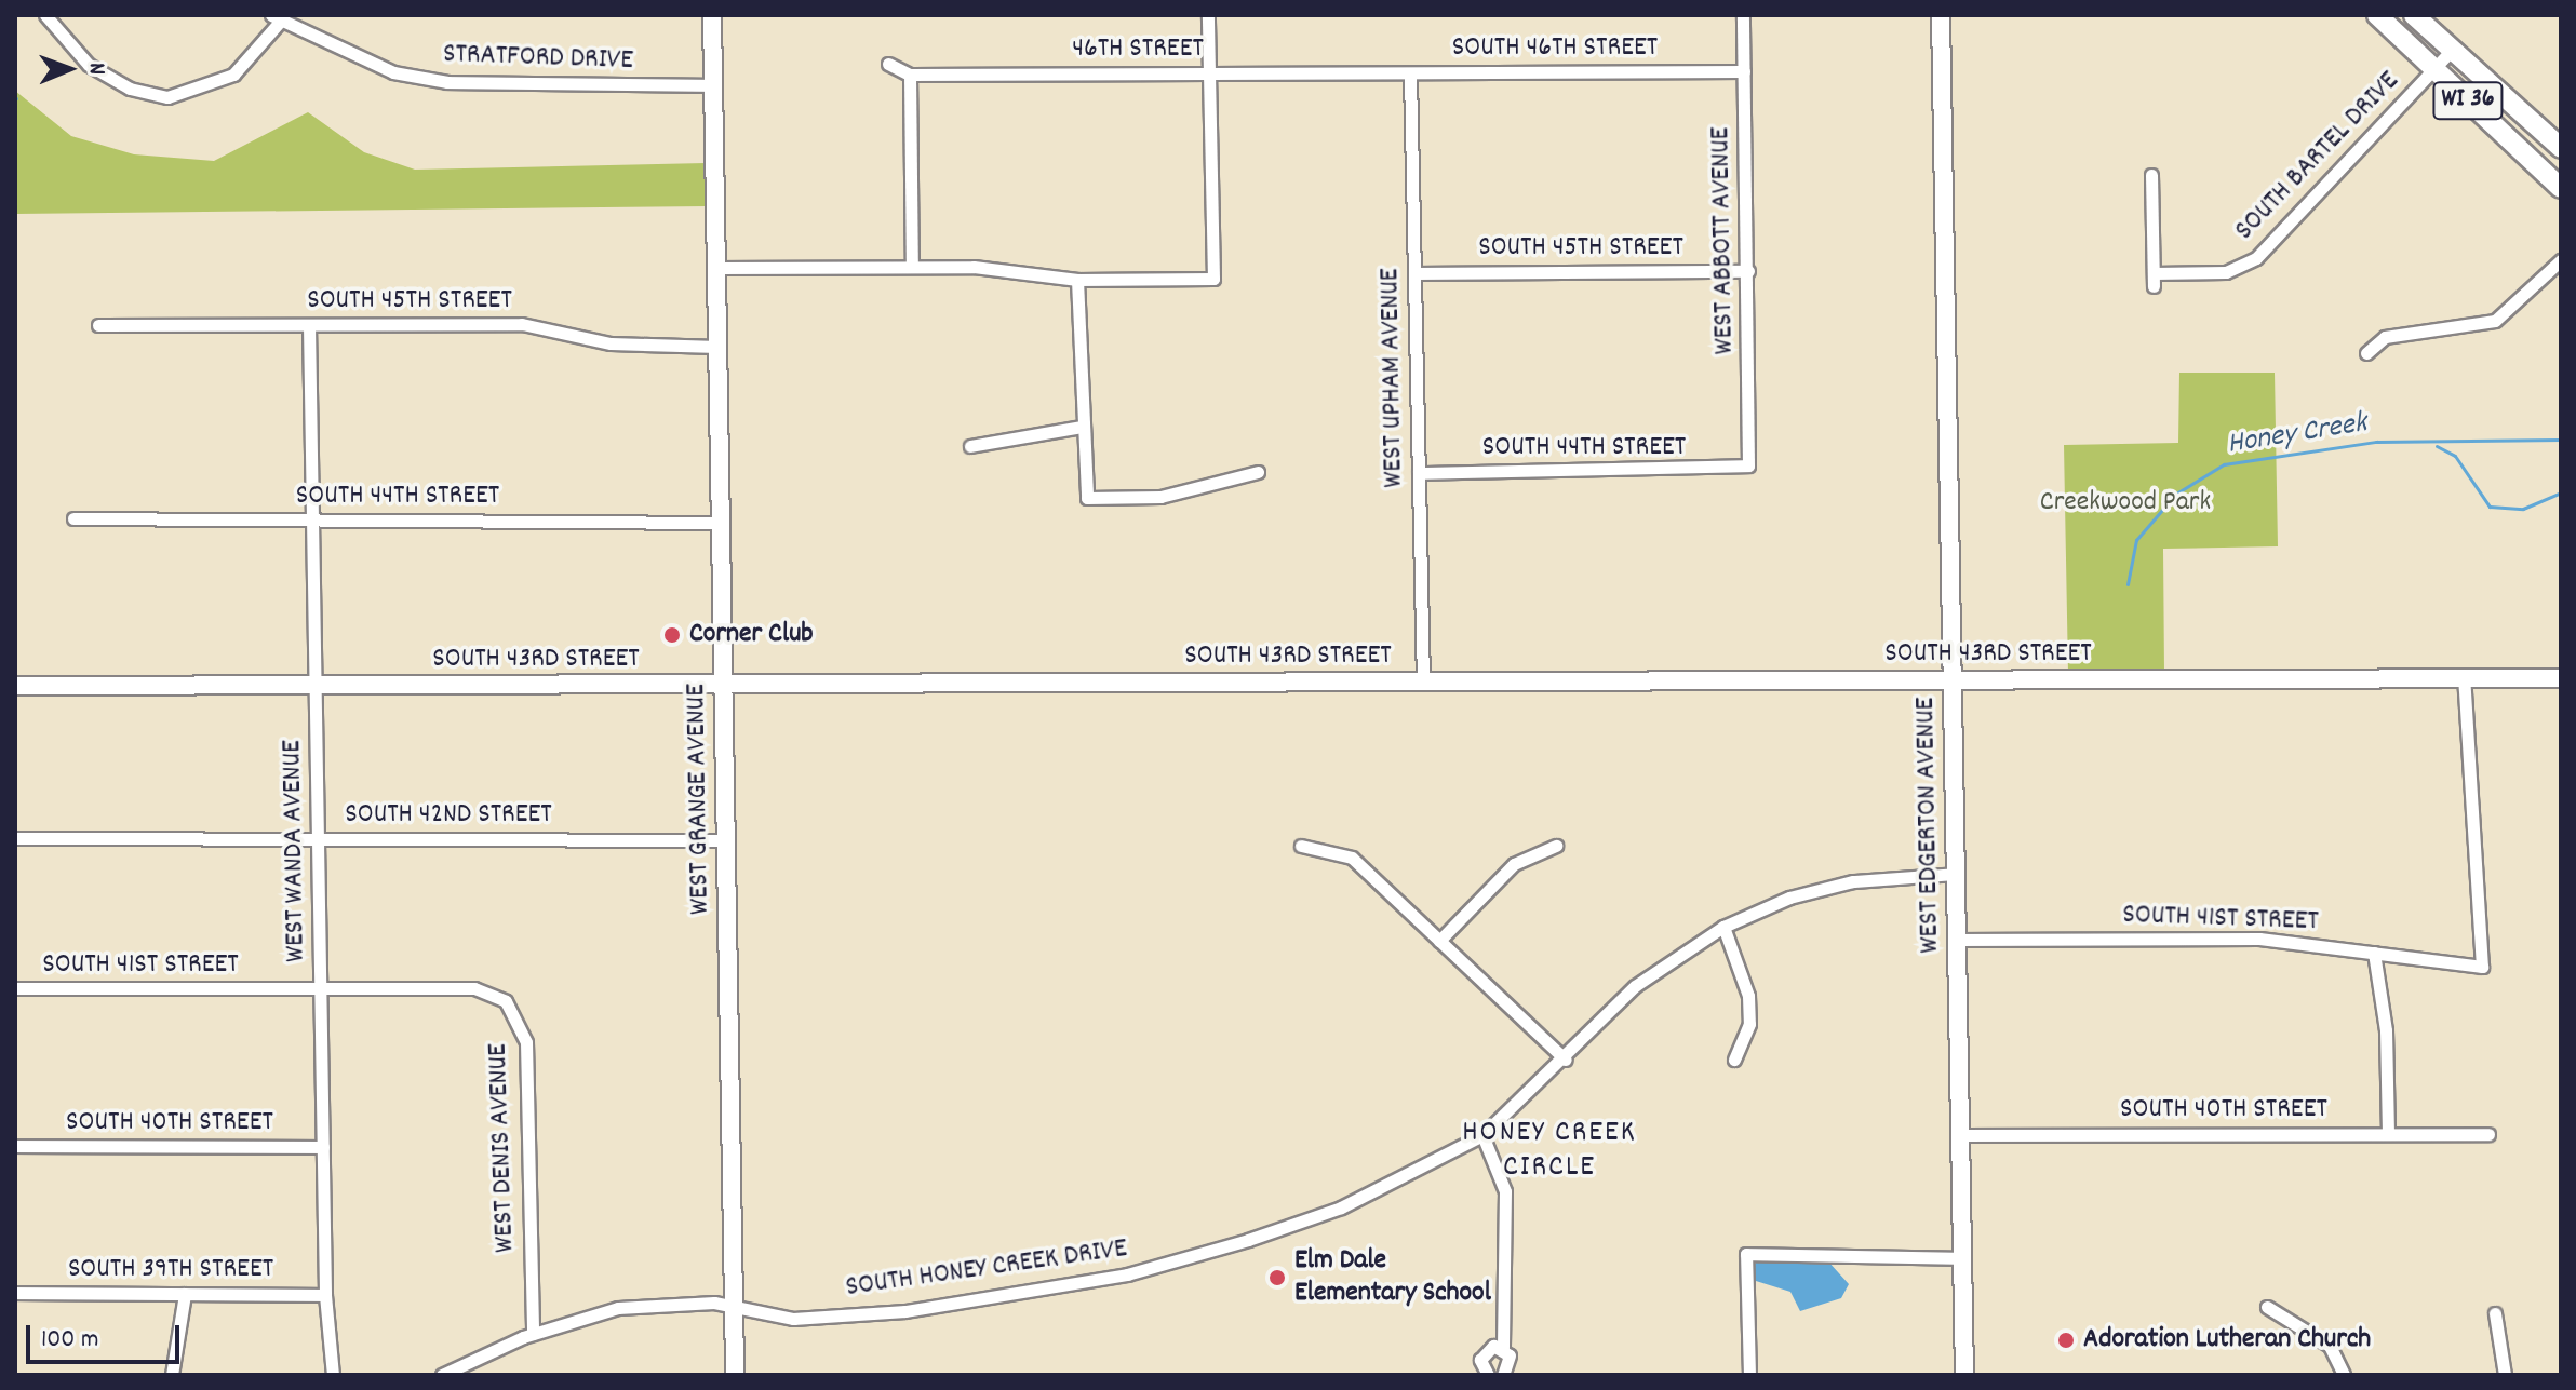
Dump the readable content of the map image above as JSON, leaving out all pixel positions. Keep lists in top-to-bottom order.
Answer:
{
  "streets": {
    "main road": ["WI 36"],
    "street": [
      "SOUTH 46TH STREET",
      "46TH STREET",
      "STRATFORD DRIVE",
      "SOUTH BARTEL DRIVE",
      "WEST ABBOTT AVENUE",
      "SOUTH 45TH STREET",
      "WEST UPHAM AVENUE",
      "SOUTH 44TH STREET",
      "SOUTH 43RD STREET",
      "WEST GRANGE AVENUE",
      "SOUTH 42ND STREET",
      "WEST EDGERTON AVENUE",
      "WEST WANDA AVENUE",
      "SOUTH 41ST STREET",
      "SOUTH 40TH STREET",
      "WEST DENIS AVENUE",
      "SOUTH HONEY CREEK DRIVE",
      "SOUTH 39TH STREET"
    ]
  },
  "crossings": [
    ["SOUTH 46TH STREET", "46TH STREET"],
    ["SOUTH 46TH STREET", "WEST ABBOTT AVENUE"],
    ["SOUTH 46TH STREET", "WEST UPHAM AVENUE"],
    ["STRATFORD DRIVE", "WEST GRANGE AVENUE"],
    ["WI 36", "SOUTH BARTEL DRIVE"],
    ["WEST ABBOTT AVENUE", "SOUTH 45TH STREET"],
    ["WEST ABBOTT AVENUE", "SOUTH 44TH STREET"],
    ["SOUTH 45TH STREET", "WEST UPHAM AVENUE"],
    ["SOUTH 45TH STREET", "WEST GRANGE AVENUE"],
    ["SOUTH 45TH STREET", "WEST WANDA AVENUE"],
    ["WEST UPHAM AVENUE", "SOUTH 44TH STREET"],
    ["WEST UPHAM AVENUE", "SOUTH 43RD STREET"],
    ["SOUTH 44TH STREET", "WEST GRANGE AVENUE"],
    ["SOUTH 44TH STREET", "WEST WANDA AVENUE"],
    ["SOUTH 43RD STREET", "WEST GRANGE AVENUE"],
    ["SOUTH 43RD STREET", "WEST EDGERTON AVENUE"],
    ["SOUTH 43RD STREET", "WEST WANDA AVENUE"],
    ["SOUTH 43RD STREET", "SOUTH 41ST STREET"],
    ["WEST GRANGE AVENUE", "SOUTH 42ND STREET"],
    ["WEST GRANGE AVENUE", "SOUTH HONEY CREEK DRIVE"],
    ["SOUTH 42ND STREET", "WEST WANDA AVENUE"],
    ["WEST EDGERTON AVENUE", "SOUTH 41ST STREET"],
    ["WEST EDGERTON AVENUE", "SOUTH 40TH STREET"],
    ["WEST EDGERTON AVENUE", "SOUTH HONEY CREEK DRIVE"],
    ["WEST WANDA AVENUE", "SOUTH 41ST STREET"],
    ["WEST WANDA AVENUE", "SOUTH 40TH STREET"],
    ["WEST WANDA AVENUE", "SOUTH 39TH STREET"],
    ["SOUTH 41ST STREET", "WEST DENIS AVENUE"],
    ["WEST DENIS AVENUE", "SOUTH HONEY CREEK DRIVE"]
  ],
  "districts": ["HONEY CREEK CIRCLE"],
  "water": ["Honey Creek"],
  "parks": ["Creekwood Park"],
  "places": ["Corner Club", "Elm Dale Elementary School", "Adoration Lutheran Church"],
  "scale_bar": "100 m",
  "north": "right"
}
